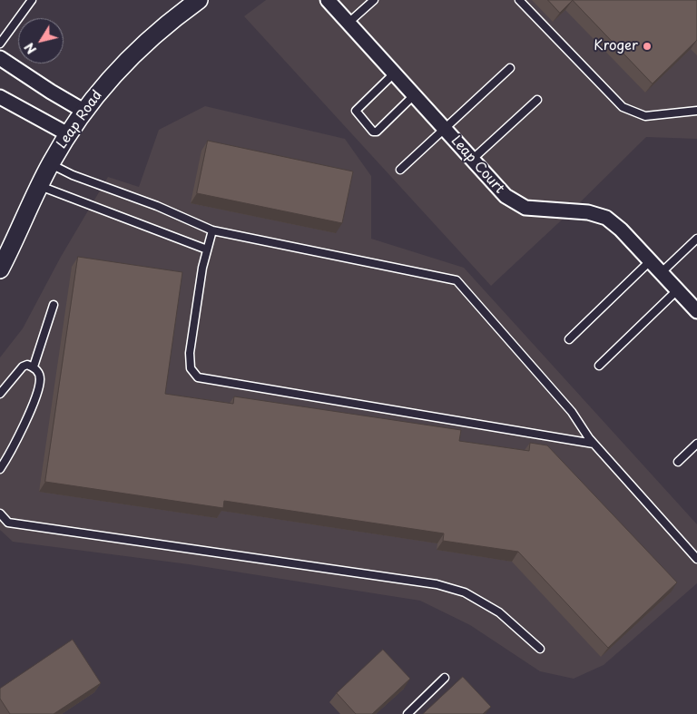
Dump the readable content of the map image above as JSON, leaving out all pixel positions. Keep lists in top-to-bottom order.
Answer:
{
  "streets": {
    "street": ["Leap Road", "Leap Court"]
  },
  "places": ["Kroger"],
  "north": "bottom left"
}
